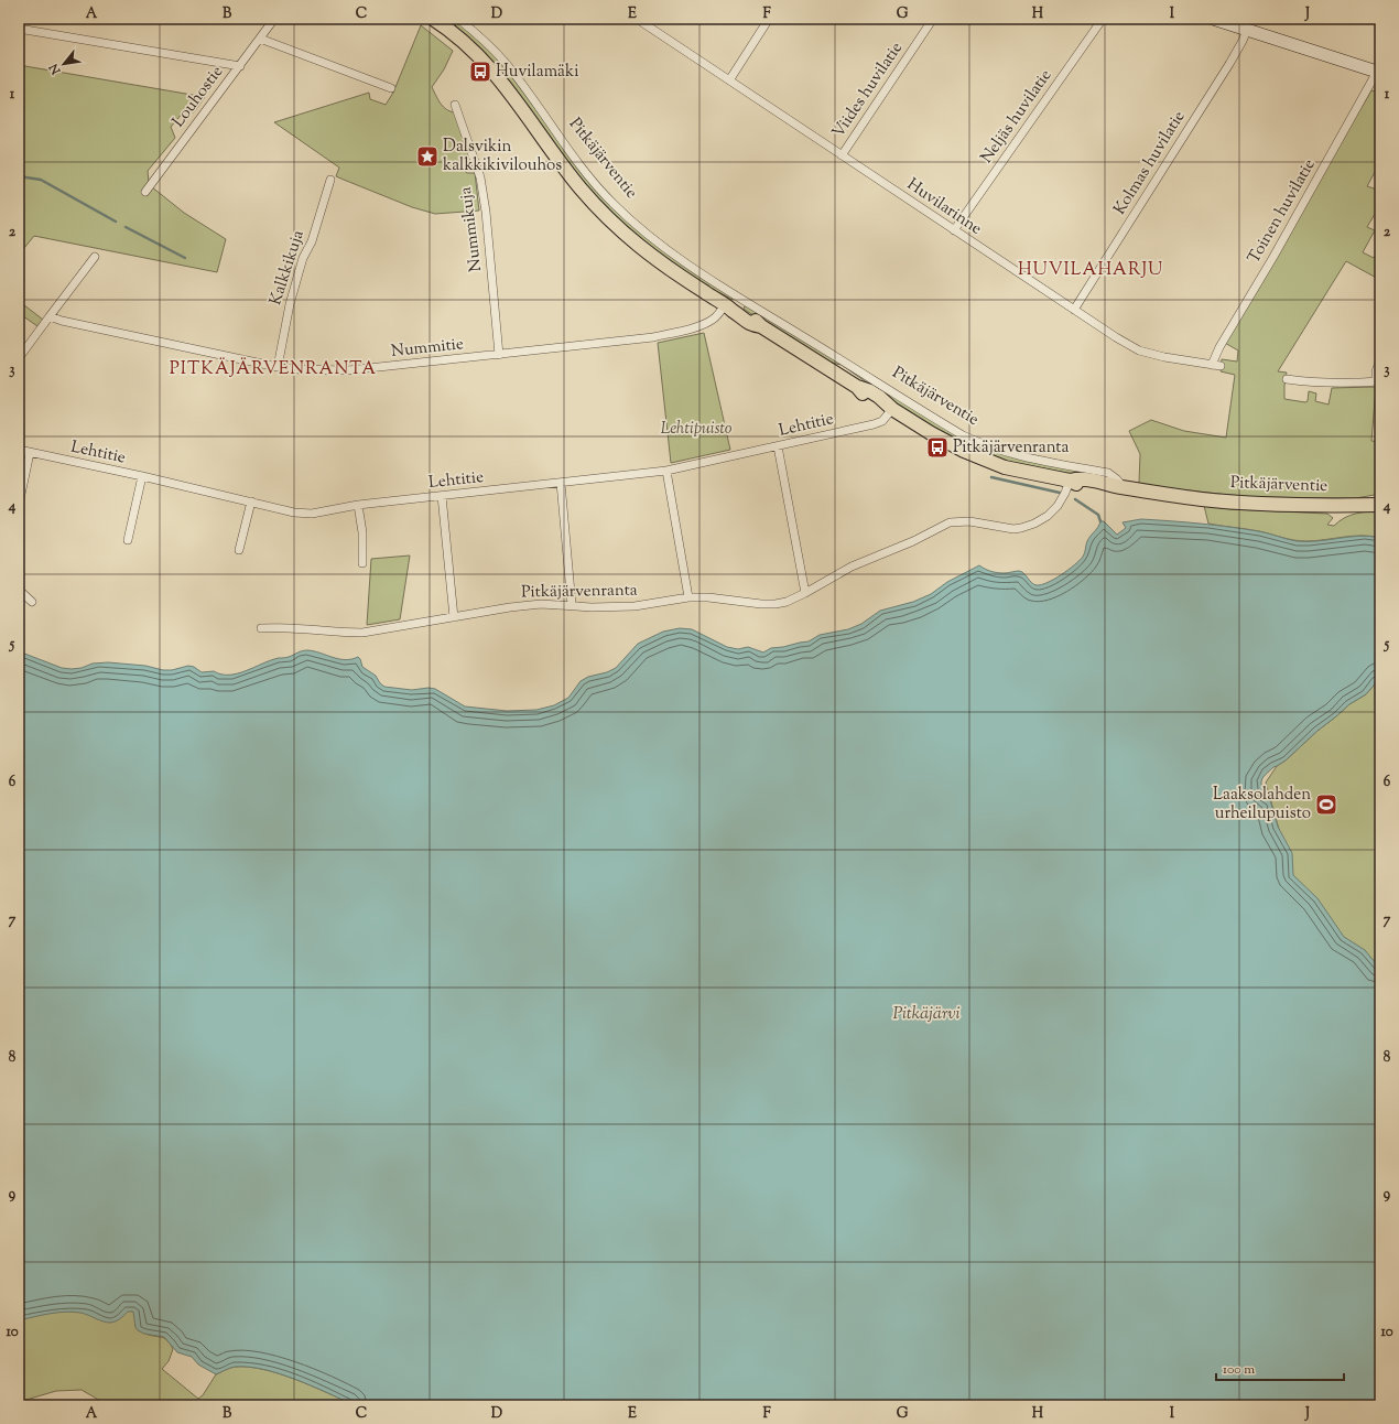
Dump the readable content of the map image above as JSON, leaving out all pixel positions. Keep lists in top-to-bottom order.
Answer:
{
  "streets": {
    "main road": ["Pitkäjärventie"],
    "street": [
      "Viides huvilatie",
      "Louhostie",
      "Neljäs huvilatie",
      "Kolmas huvilatie",
      "Huvilarinne",
      "Toinen huvilatie",
      "Nummikuja",
      "Kalkkikuja",
      "Nummitie",
      "Lehtitie",
      "Pitkäjärvenranta"
    ]
  },
  "crossings": [
    ["Viides huvilatie", "Huvilarinne"],
    ["Neljäs huvilatie", "Huvilarinne"],
    ["Pitkäjärventie", "Nummitie"],
    ["Pitkäjärventie", "Lehtitie"],
    ["Pitkäjärventie", "Pitkäjärvenranta"],
    ["Kolmas huvilatie", "Huvilarinne"],
    ["Huvilarinne", "Toinen huvilatie"],
    ["Nummikuja", "Nummitie"],
    ["Kalkkikuja", "Nummitie"]
  ],
  "districts": ["HUVILAHARJU", "PITKÄJÄRVENRANTA"],
  "water": ["Pitkäjärvi"],
  "parks": ["Lehtipuisto"],
  "places": {
    "bus stop": ["Huvilamäki", "Pitkäjärvenranta"],
    "place": ["Dalsvikin kalkkikivilouhos"],
    "sports": ["Laaksolahden urheilupuisto"]
  },
  "scale_bar": "100 m",
  "north": "bottom left",
  "grid": {
    "columns": [
      "A",
      "B",
      "C",
      "D",
      "E",
      "F",
      "G",
      "H",
      "I",
      "J"
    ],
    "rows": [
      "1",
      "2",
      "3",
      "4",
      "5",
      "6",
      "7",
      "8",
      "9",
      "10"
    ]
  }
}
